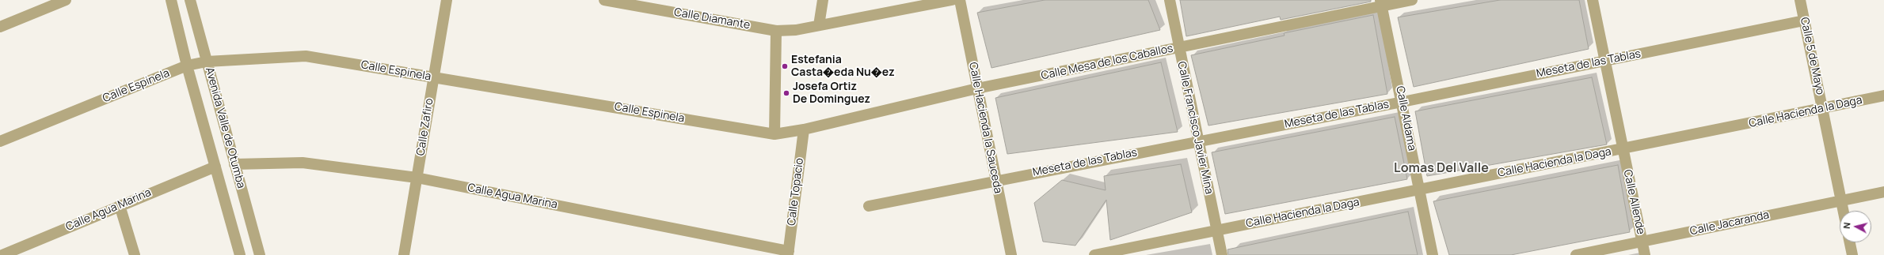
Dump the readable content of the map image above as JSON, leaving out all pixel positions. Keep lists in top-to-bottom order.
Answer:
{
  "streets": {
    "street": [
      "Calle Diamante",
      "Calle 5 de Mayo",
      "Calle Mesa de los Caballos",
      "Meseta de las Tablas",
      "Calle Espinela",
      "Calle Hacienda la Daga",
      "Calle Aldama",
      "Calle Zafiro",
      "Avenida Valle de Otumba",
      "Calle Hacienda la Sauceda",
      "Calle Francisco Javier Mina",
      "Calle Topacio",
      "Calle Agua Marina",
      "Calle Allende",
      "Calle Jacaranda"
    ]
  },
  "crossings": [
    ["Calle 5 de Mayo", "Meseta de las Tablas"],
    ["Calle 5 de Mayo", "Calle Hacienda la Daga"],
    ["Calle 5 de Mayo", "Calle Jacaranda"],
    ["Calle Mesa de los Caballos", "Calle Espinela"],
    ["Calle Mesa de los Caballos", "Calle Aldama"],
    ["Calle Mesa de los Caballos", "Calle Hacienda la Sauceda"],
    ["Calle Mesa de los Caballos", "Calle Francisco Javier Mina"],
    ["Calle Mesa de los Caballos", "Calle Topacio"],
    ["Meseta de las Tablas", "Calle Aldama"],
    ["Meseta de las Tablas", "Calle Hacienda la Sauceda"],
    ["Meseta de las Tablas", "Calle Francisco Javier Mina"],
    ["Meseta de las Tablas", "Calle Allende"],
    ["Calle Espinela", "Calle Zafiro"],
    ["Calle Espinela", "Avenida Valle de Otumba"],
    ["Calle Espinela", "Calle Topacio"],
    ["Calle Hacienda la Daga", "Calle Aldama"],
    ["Calle Hacienda la Daga", "Calle Francisco Javier Mina"],
    ["Calle Hacienda la Daga", "Calle Allende"],
    ["Calle Zafiro", "Calle Agua Marina"],
    ["Avenida Valle de Otumba", "Calle Agua Marina"],
    ["Calle Topacio", "Calle Agua Marina"],
    ["Calle Allende", "Calle Jacaranda"]
  ],
  "districts": ["Lomas Del Valle"],
  "places": ["Estefania Casta�eda Nu�ez", "Josefa Ortiz De Dominguez"],
  "north": "left"
}
